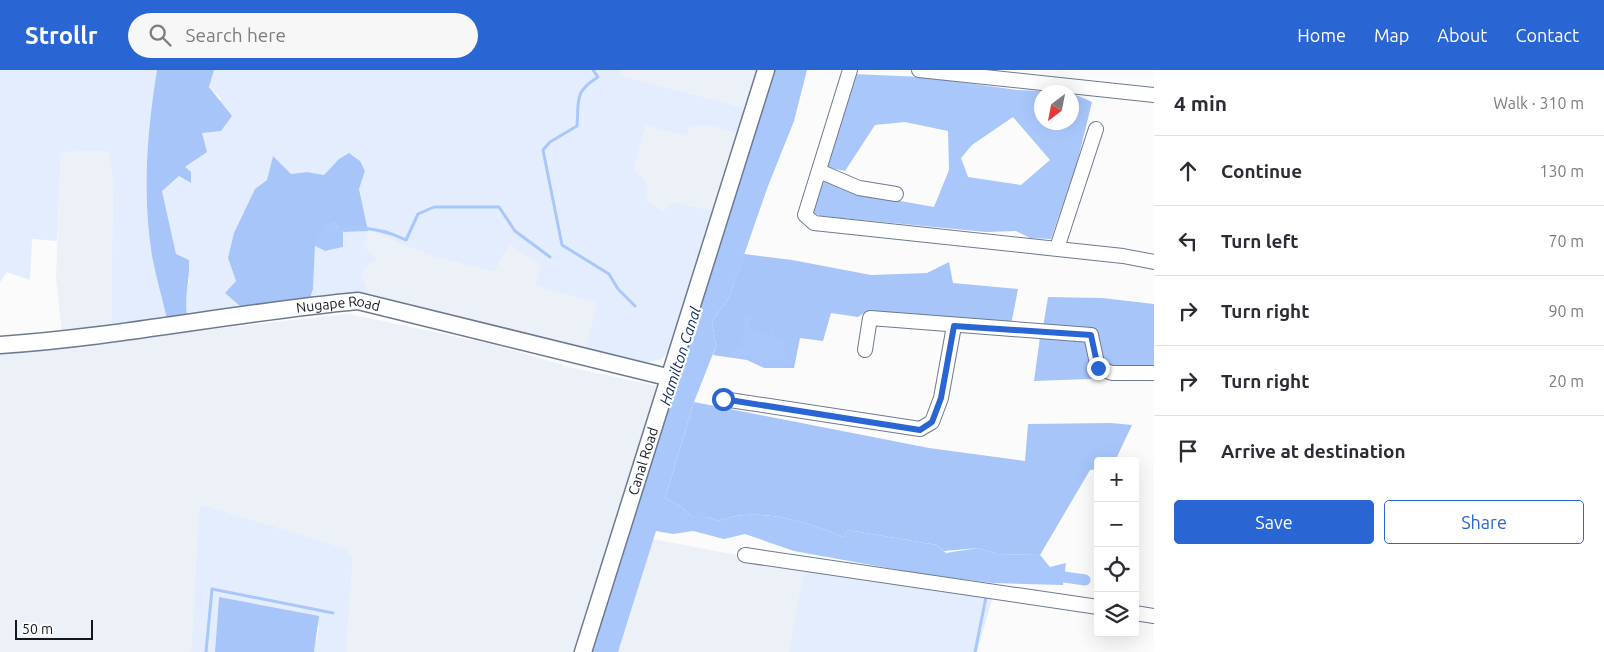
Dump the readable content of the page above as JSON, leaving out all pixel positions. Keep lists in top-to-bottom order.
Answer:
{
  "streets": {
    "main road": ["Nugape Road", "Canal Road"]
  },
  "crossings": [
    ["Nugape Road", "Canal Road"]
  ],
  "water": ["Hamilton Canal"],
  "scale_bar": "50 m",
  "north": "bottom left",
  "page": {
    "header": "Strollr",
    "search": "Search here",
    "nav": [
      "Home",
      "Map",
      "About",
      "Contact"
    ],
    "heading": ["4 min", "Walk · 310 m"],
    "list": [
      ["Continue", "130 m"],
      ["Turn left", "70 m"],
      ["Turn right", "90 m"],
      ["Turn right", "20 m"],
      "Arrive at destination"
    ],
    "map_buttons": ["+", "−"],
    "buttons": ["Save", "Share"],
    "scale": "50 m"
  }
}
